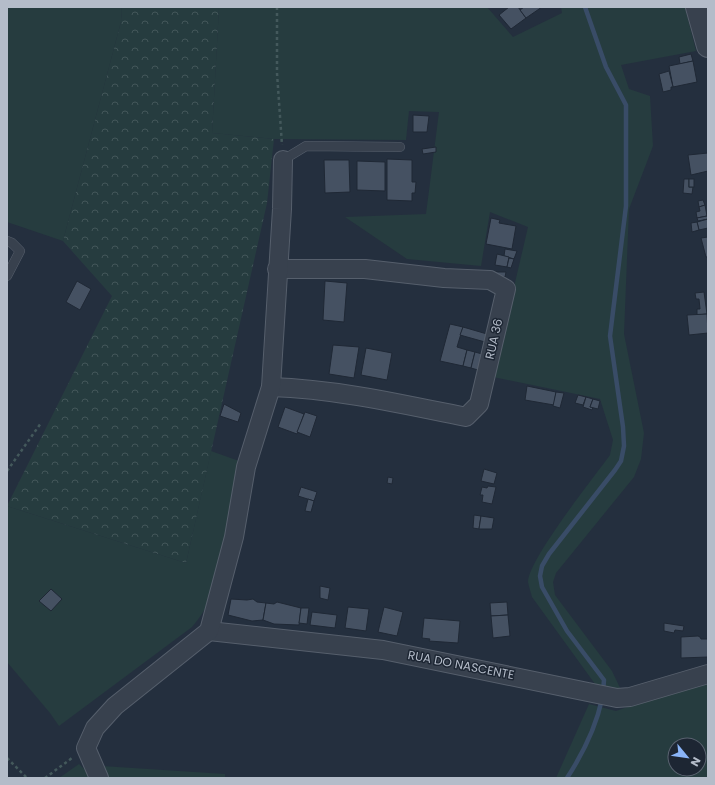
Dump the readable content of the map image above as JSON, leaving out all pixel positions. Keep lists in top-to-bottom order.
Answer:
{
  "streets": {
    "street": ["RUA 36", "RUA DO NASCENTE"]
  },
  "north": "bottom right"
}
